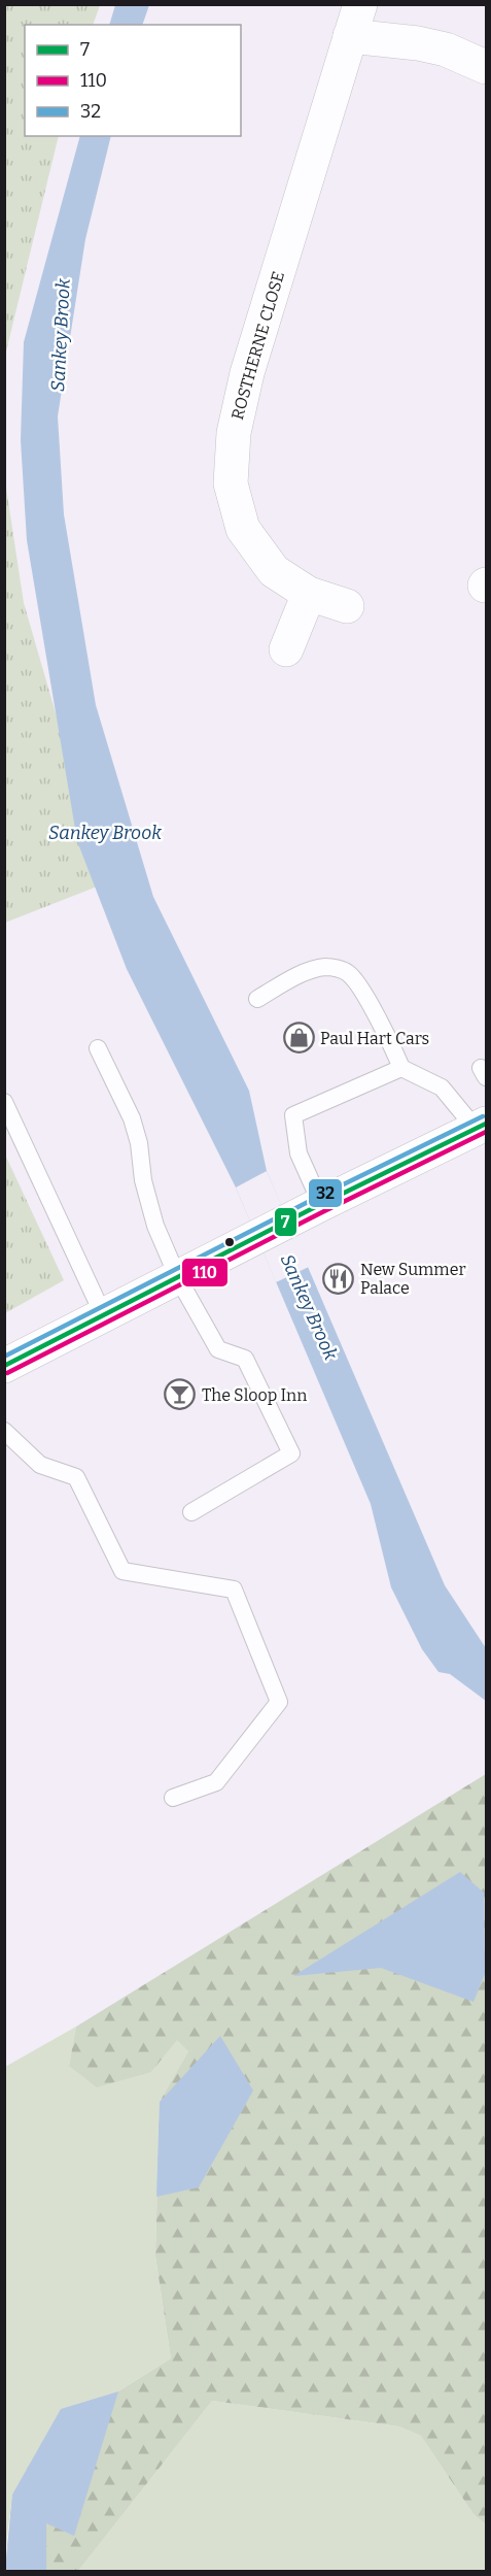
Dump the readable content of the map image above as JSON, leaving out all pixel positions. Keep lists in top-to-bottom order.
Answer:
{
  "streets": {
    "street": ["ROSTHERNE CLOSE"]
  },
  "water": ["Sankey Brook"],
  "places": {
    "shop": ["Paul Hart Cars"],
    "restaurant": ["New Summer Palace"],
    "bar": ["The Sloop Inn"]
  },
  "lines": ["transit line 32", "transit line 7", "transit line 110"],
  "legend": ["7", "110", "32"]
}
